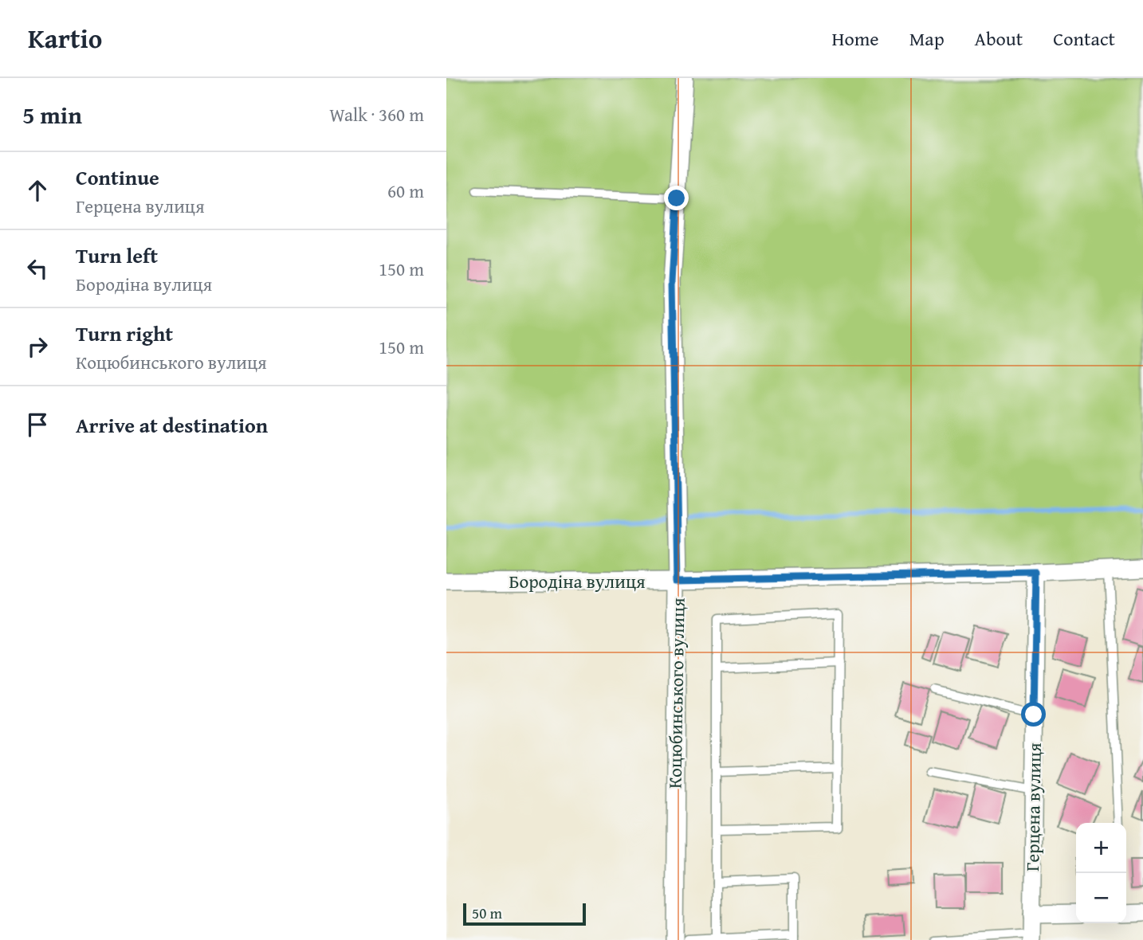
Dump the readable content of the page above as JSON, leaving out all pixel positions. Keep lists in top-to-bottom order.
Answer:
{
  "streets": {
    "street": ["Бородіна вулиця", "Коцюбинського вулиця", "Герцена вулиця"]
  },
  "crossings": [
    ["Бородіна вулиця", "Коцюбинського вулиця"],
    ["Бородіна вулиця", "Герцена вулиця"]
  ],
  "scale_bar": "50 m",
  "page": {
    "header": "Kartio",
    "nav": [
      "Home",
      "Map",
      "About",
      "Contact"
    ],
    "heading": ["5 min", "Walk · 360 m"],
    "list": [
      ["Continue", "Герцена вулиця", "60 m"],
      ["Turn left", "Бородіна вулиця", "150 m"],
      ["Turn right", "Коцюбинського вулиця", "150 m"],
      "Arrive at destination"
    ],
    "map_buttons": ["+", "−"],
    "scale": "50 m"
  }
}
